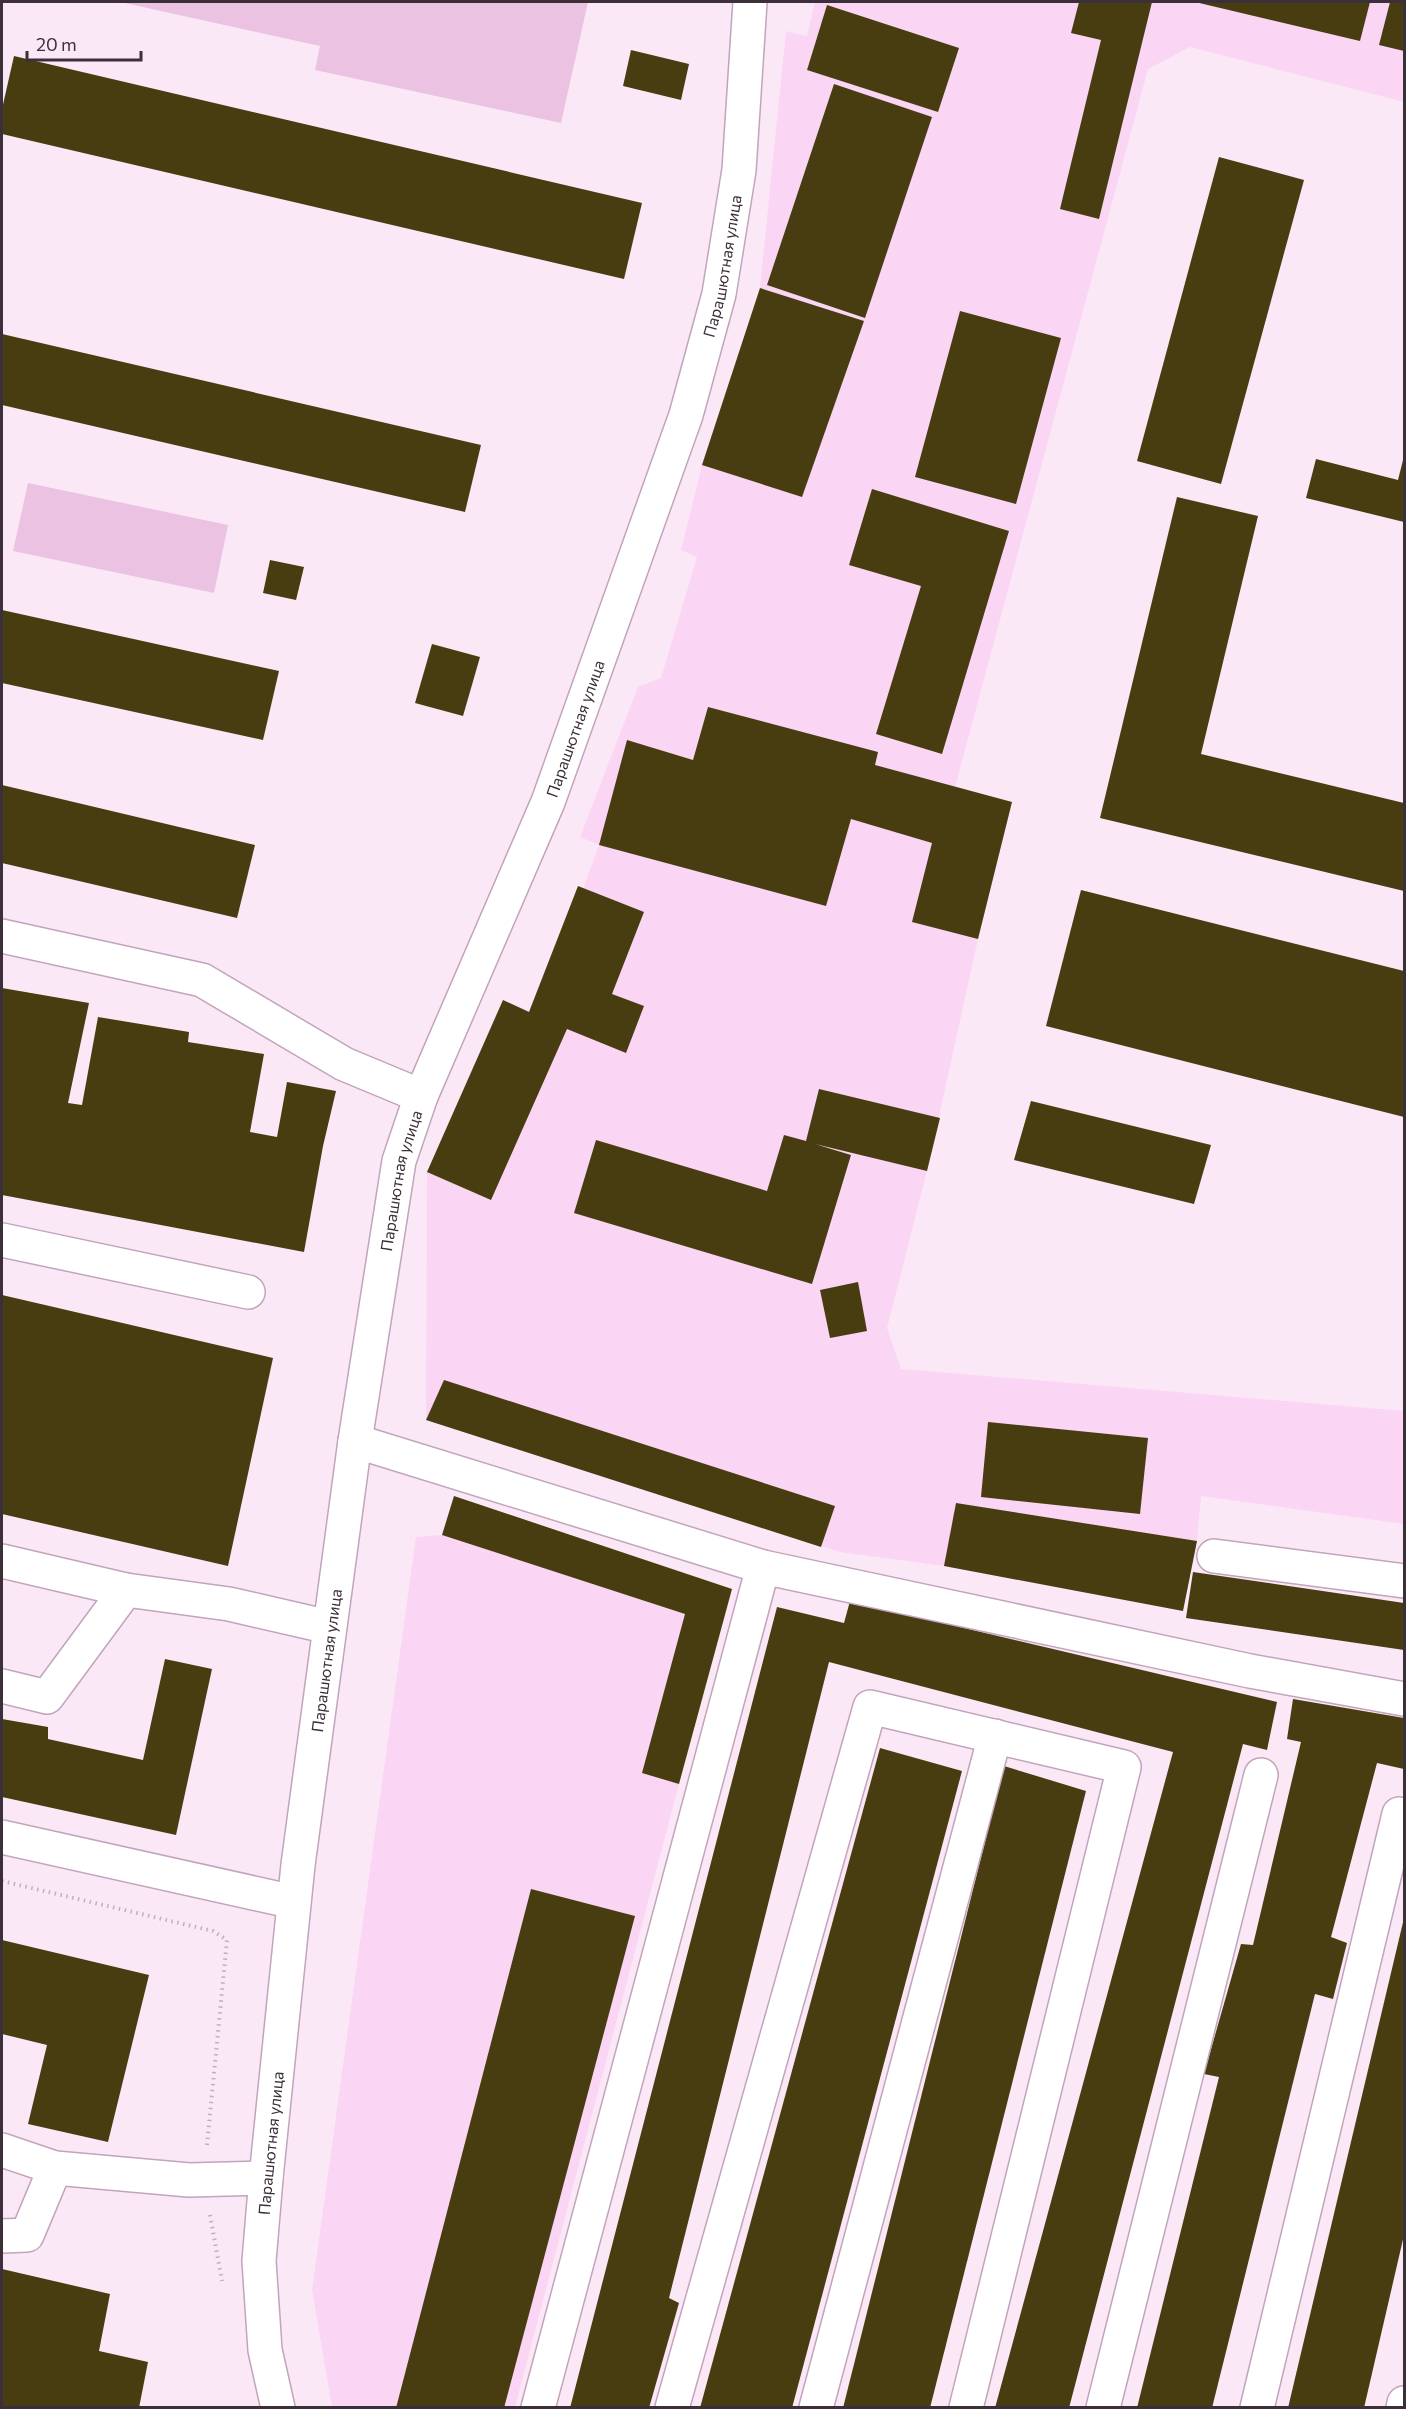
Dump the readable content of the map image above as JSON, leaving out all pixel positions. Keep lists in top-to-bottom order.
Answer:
{
  "streets": {
    "street": ["Парашютная улица"]
  },
  "scale_bar": "20 m"
}
